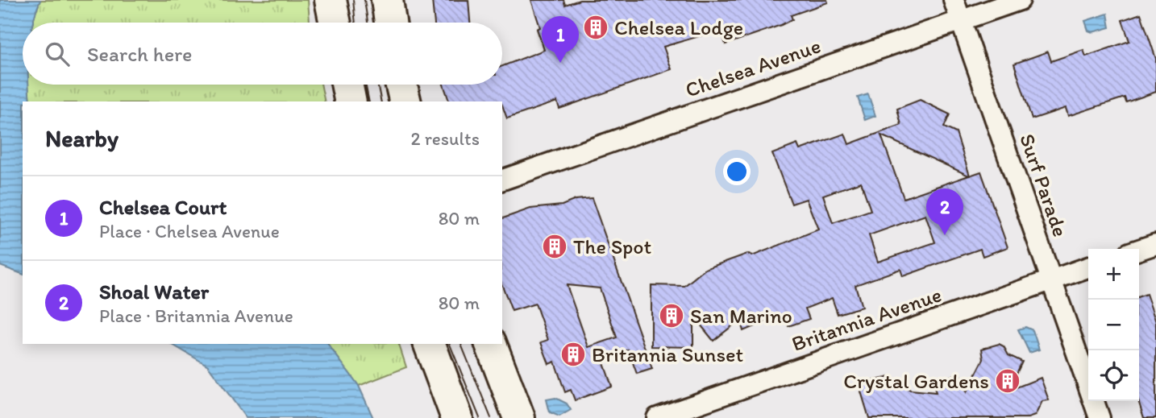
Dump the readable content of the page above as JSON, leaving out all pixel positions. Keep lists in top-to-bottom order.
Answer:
{
  "streets": {
    "street": ["Chelsea Avenue", "Surf Parade", "Britannia Avenue"]
  },
  "crossings": [
    ["Chelsea Avenue", "Surf Parade"],
    ["Surf Parade", "Britannia Avenue"]
  ],
  "places": {
    "building": [
      "Chelsea Lodge",
      "The Spot",
      "San Marino",
      "Britannia Sunset",
      "Crystal Gardens"
    ]
  },
  "page": {
    "pins": ["1", "2"],
    "search": "Search here",
    "heading": ["Nearby", "2 results"],
    "list": [
      {
        "mark": "1",
        "name": "Chelsea Court",
        "note": "Place · Chelsea Avenue",
        "value": "80 m"
      },
      {
        "mark": "2",
        "name": "Shoal Water",
        "note": "Place · Britannia Avenue",
        "value": "80 m"
      }
    ],
    "map_buttons": ["+", "−"]
  }
}
